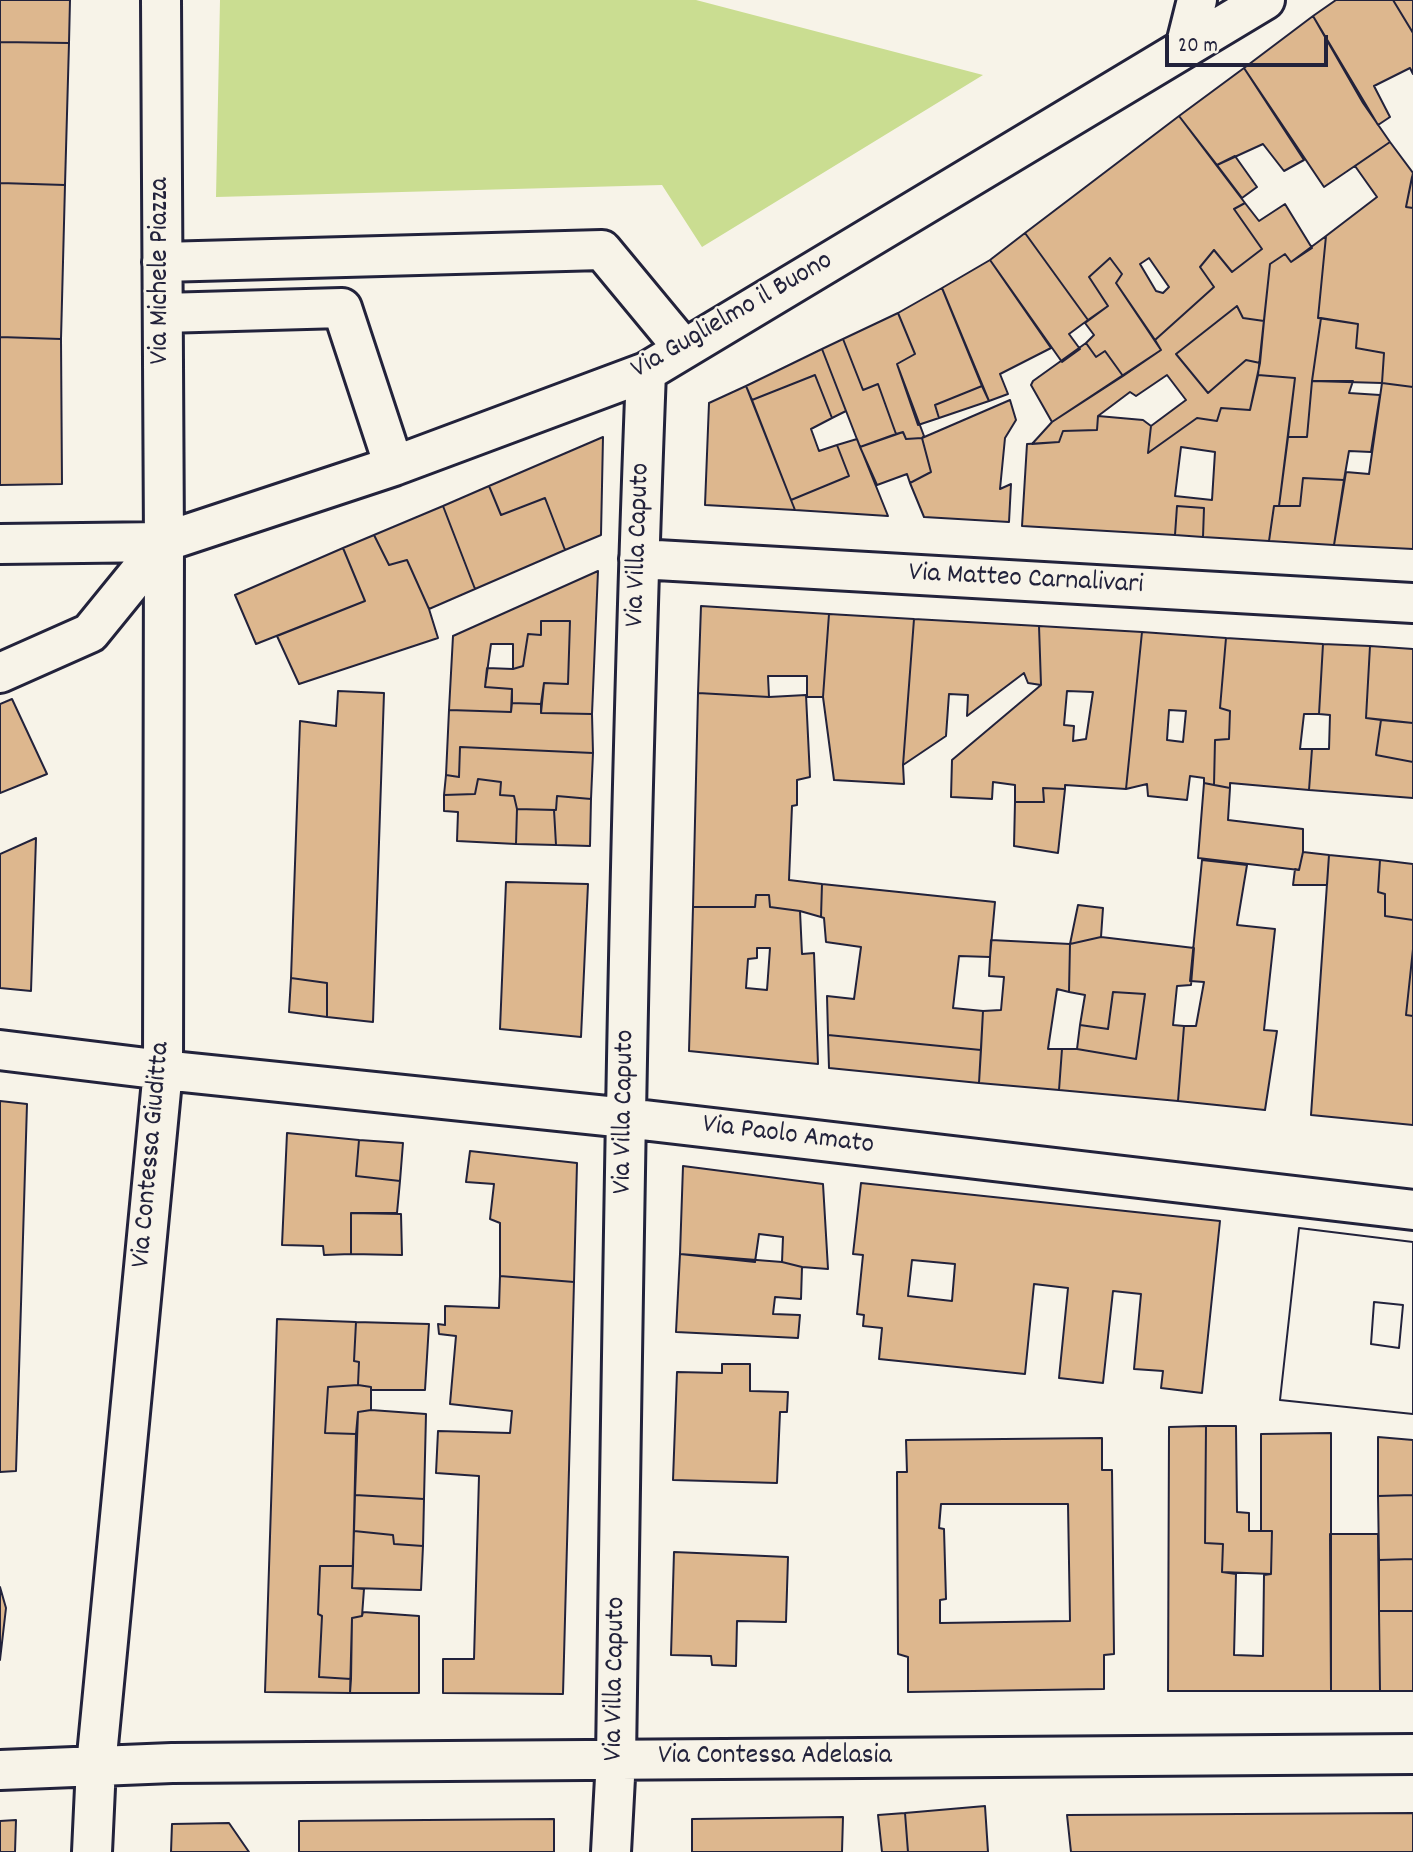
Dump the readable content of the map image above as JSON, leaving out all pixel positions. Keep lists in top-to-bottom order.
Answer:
{
  "streets": {
    "street": [
      "Via Michele Piazza",
      "Via Guglielmo il Buono",
      "Via Villa Caputo",
      "Via Matteo Carnalivari",
      "Via Paolo Amato",
      "Via Contessa Giuditta",
      "Via Contessa Adelasia"
    ]
  },
  "crossings": [
    ["Via Michele Piazza", "Via Guglielmo il Buono"],
    ["Via Michele Piazza", "Via Contessa Giuditta"],
    ["Via Guglielmo il Buono", "Via Villa Caputo"],
    ["Via Guglielmo il Buono", "Via Contessa Giuditta"],
    ["Via Villa Caputo", "Via Matteo Carnalivari"],
    ["Via Villa Caputo", "Via Paolo Amato"],
    ["Via Villa Caputo", "Via Contessa Adelasia"],
    ["Via Paolo Amato", "Via Contessa Giuditta"],
    ["Via Contessa Giuditta", "Via Contessa Adelasia"]
  ],
  "scale_bar": "20 m"
}
